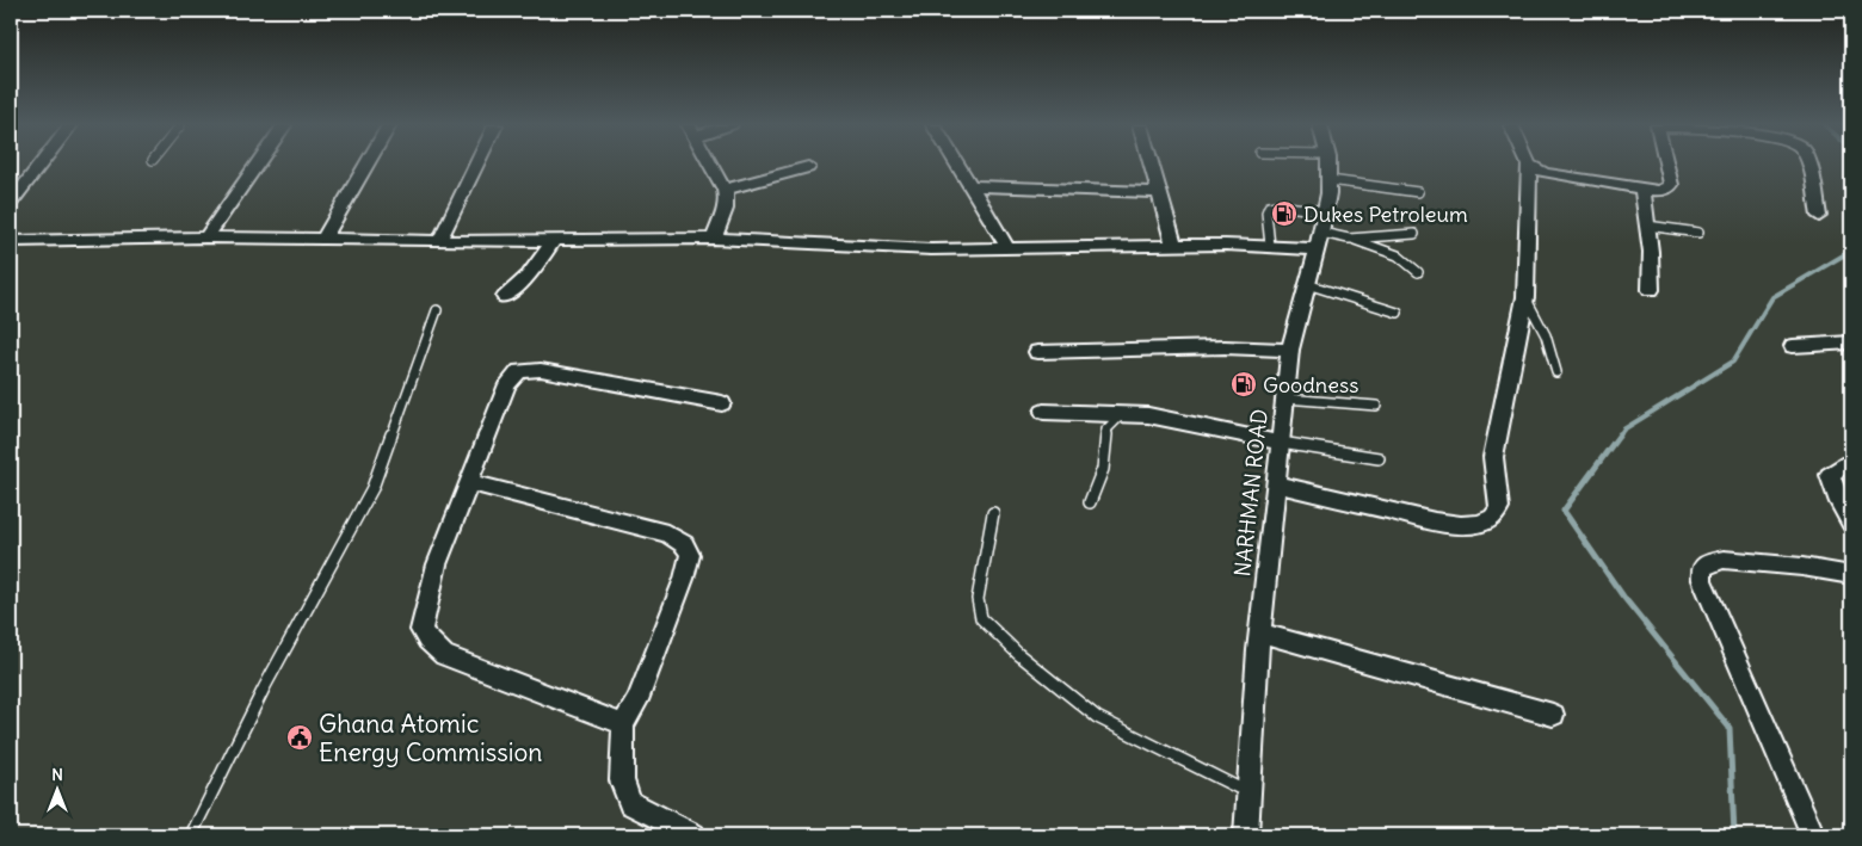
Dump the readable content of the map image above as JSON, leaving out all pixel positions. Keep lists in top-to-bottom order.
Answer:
{
  "streets": {
    "street": ["NARHMAN ROAD"]
  },
  "places": {
    "fuel station": ["Dukes Petroleum", "Goodness"],
    "public building": ["Ghana Atomic Energy Commission"]
  },
  "north": "top"
}
